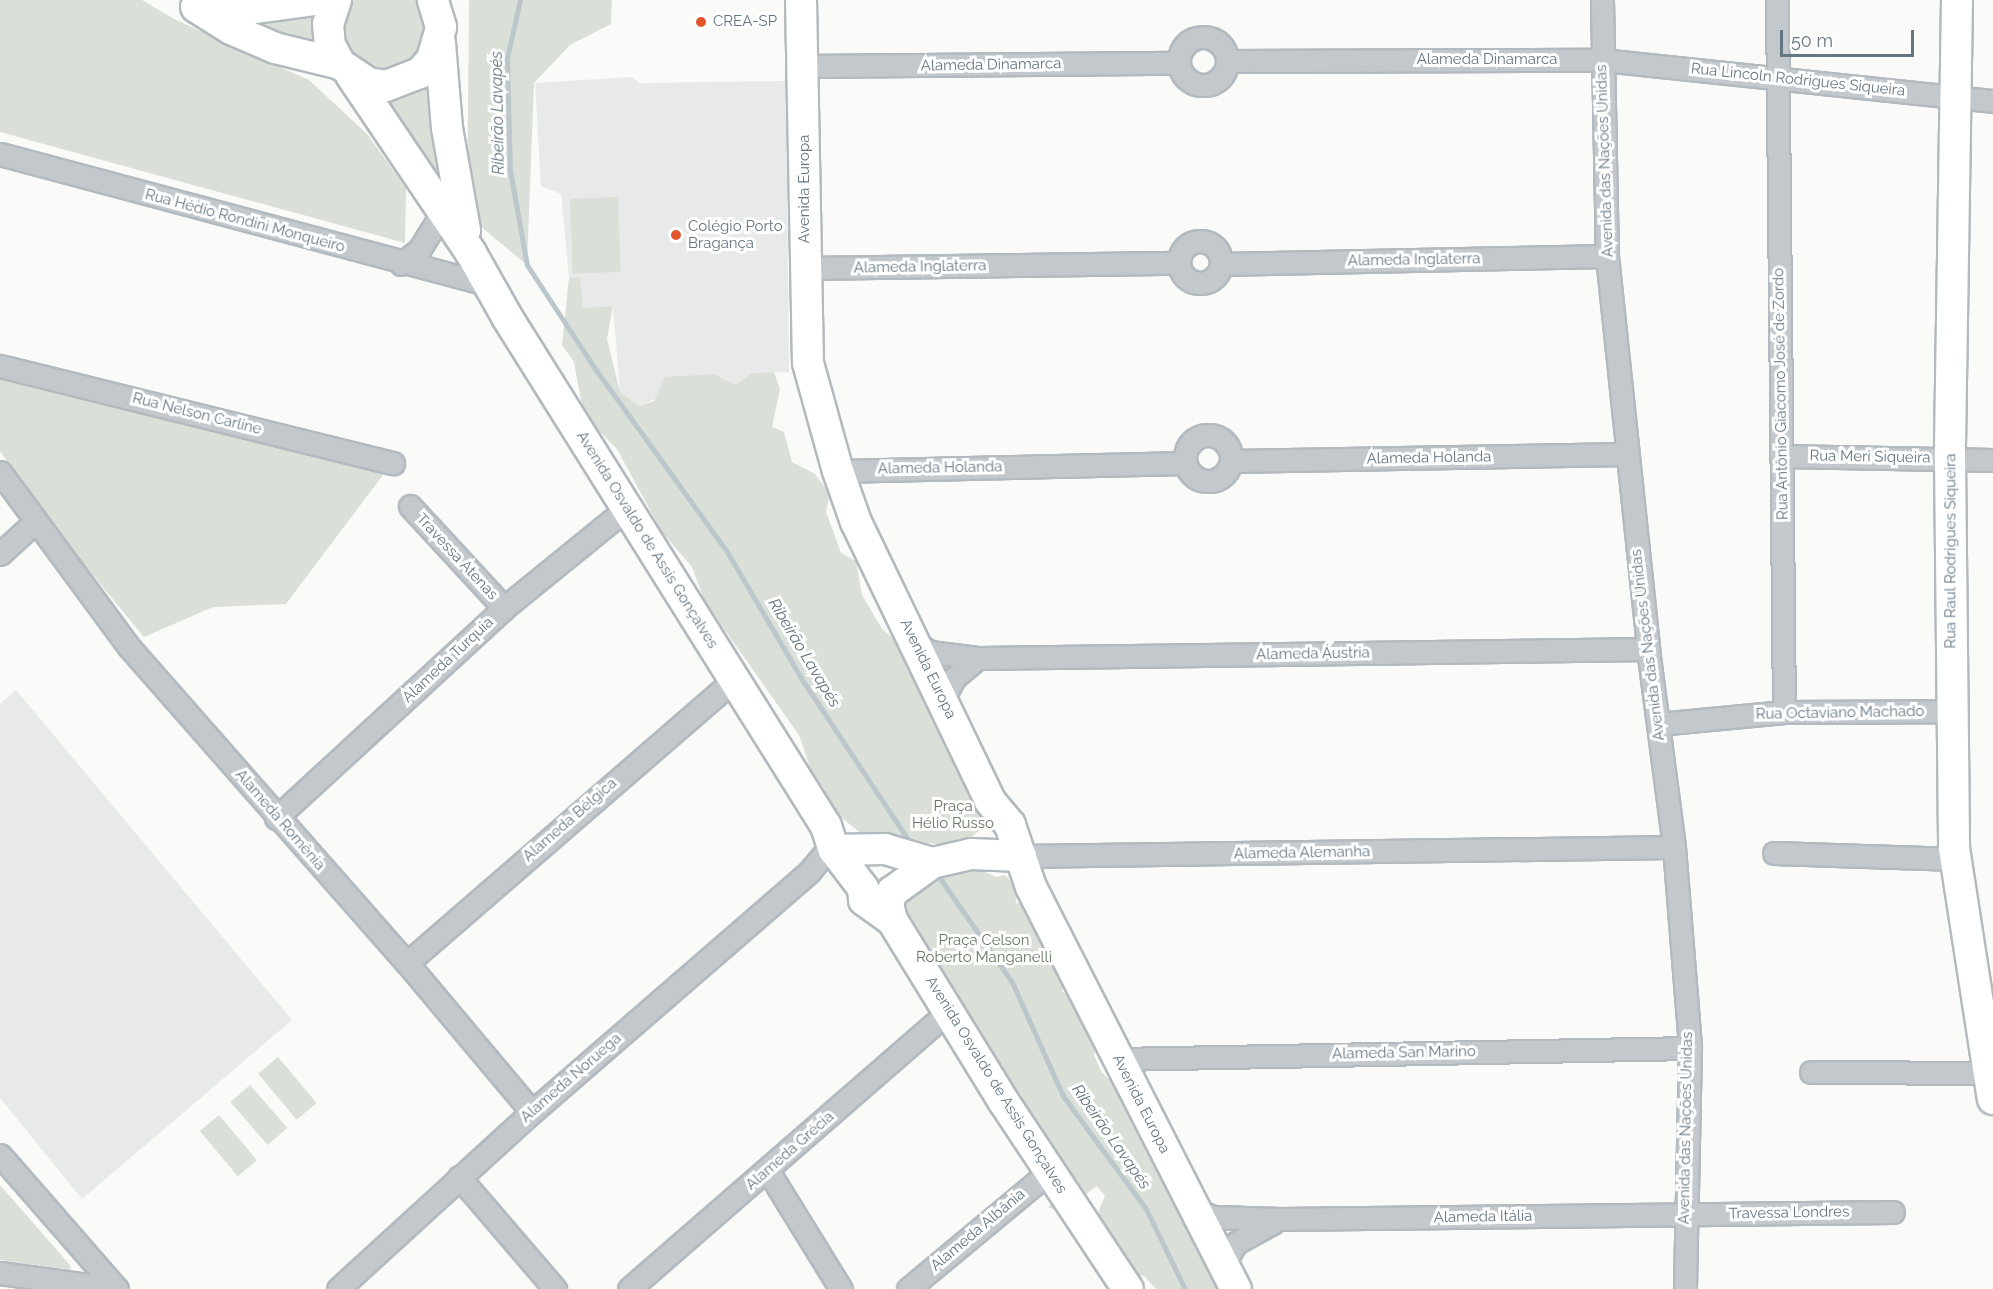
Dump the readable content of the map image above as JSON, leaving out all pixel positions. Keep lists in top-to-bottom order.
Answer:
{
  "streets": {
    "street": [
      "Alameda Dinamarca",
      "Rua Lincoln Rodrigues Siqueira",
      "Avenida das Nações Unidas",
      "Avenida Europa",
      "Rua Hédio Rondini Monqueiro",
      "Alameda Inglaterra",
      "Rua Antônio Giacomo José de Zordo",
      "Rua Nelson Carline",
      "Rua Meri Siqueira",
      "Alameda Holanda",
      "Avenida Osvaldo de Assis Gonçalves",
      "Rua Raul Rodrigues Siqueira",
      "Travessa Atenas",
      "Alameda Áustria",
      "Alameda Turquia",
      "Rua Octaviano Machado",
      "Alameda Romênia",
      "Alameda Bélgica",
      "Alameda Alemanha",
      "Alameda San Marino",
      "Alameda Noruega",
      "Alameda Grécia",
      "Travessa Londres",
      "Alameda Itália",
      "Alameda Albânia"
    ]
  },
  "crossings": [
    ["Alameda Dinamarca", "Rua Lincoln Rodrigues Siqueira"],
    ["Alameda Dinamarca", "Avenida das Nações Unidas"],
    ["Alameda Dinamarca", "Avenida Europa"],
    ["Rua Lincoln Rodrigues Siqueira", "Avenida das Nações Unidas"],
    ["Rua Lincoln Rodrigues Siqueira", "Rua Antônio Giacomo José de Zordo"],
    ["Rua Lincoln Rodrigues Siqueira", "Rua Raul Rodrigues Siqueira"],
    ["Avenida das Nações Unidas", "Alameda Inglaterra"],
    ["Avenida das Nações Unidas", "Alameda Holanda"],
    ["Avenida das Nações Unidas", "Alameda Áustria"],
    ["Avenida das Nações Unidas", "Rua Octaviano Machado"],
    ["Avenida das Nações Unidas", "Alameda Alemanha"],
    ["Avenida das Nações Unidas", "Alameda San Marino"],
    ["Avenida das Nações Unidas", "Travessa Londres"],
    ["Avenida das Nações Unidas", "Alameda Itália"],
    ["Avenida Europa", "Alameda Inglaterra"],
    ["Avenida Europa", "Alameda Holanda"],
    ["Avenida Europa", "Alameda Áustria"],
    ["Avenida Europa", "Alameda Alemanha"],
    ["Avenida Europa", "Alameda San Marino"],
    ["Avenida Europa", "Alameda Itália"],
    ["Rua Hédio Rondini Monqueiro", "Avenida Osvaldo de Assis Gonçalves"],
    ["Rua Antônio Giacomo José de Zordo", "Rua Meri Siqueira"],
    ["Rua Antônio Giacomo José de Zordo", "Rua Octaviano Machado"],
    ["Rua Meri Siqueira", "Rua Raul Rodrigues Siqueira"],
    ["Avenida Osvaldo de Assis Gonçalves", "Alameda Turquia"],
    ["Avenida Osvaldo de Assis Gonçalves", "Alameda Bélgica"],
    ["Avenida Osvaldo de Assis Gonçalves", "Alameda Alemanha"],
    ["Avenida Osvaldo de Assis Gonçalves", "Alameda Noruega"],
    ["Avenida Osvaldo de Assis Gonçalves", "Alameda Grécia"],
    ["Avenida Osvaldo de Assis Gonçalves", "Alameda Albânia"],
    ["Rua Raul Rodrigues Siqueira", "Rua Octaviano Machado"],
    ["Travessa Atenas", "Alameda Turquia"],
    ["Alameda Turquia", "Alameda Romênia"],
    ["Alameda Romênia", "Alameda Bélgica"],
    ["Alameda Romênia", "Alameda Noruega"],
    ["Alameda Alemanha", "Alameda Noruega"],
    ["Travessa Londres", "Alameda Itália"]
  ],
  "water": ["Ribeirão Lavapés"],
  "parks": ["Praça Hélio Russo", "Praça Celson Roberto Manganelli"],
  "places": ["CREA-SP", "Colégio Porto Bragança"],
  "scale_bar": "50 m"
}
